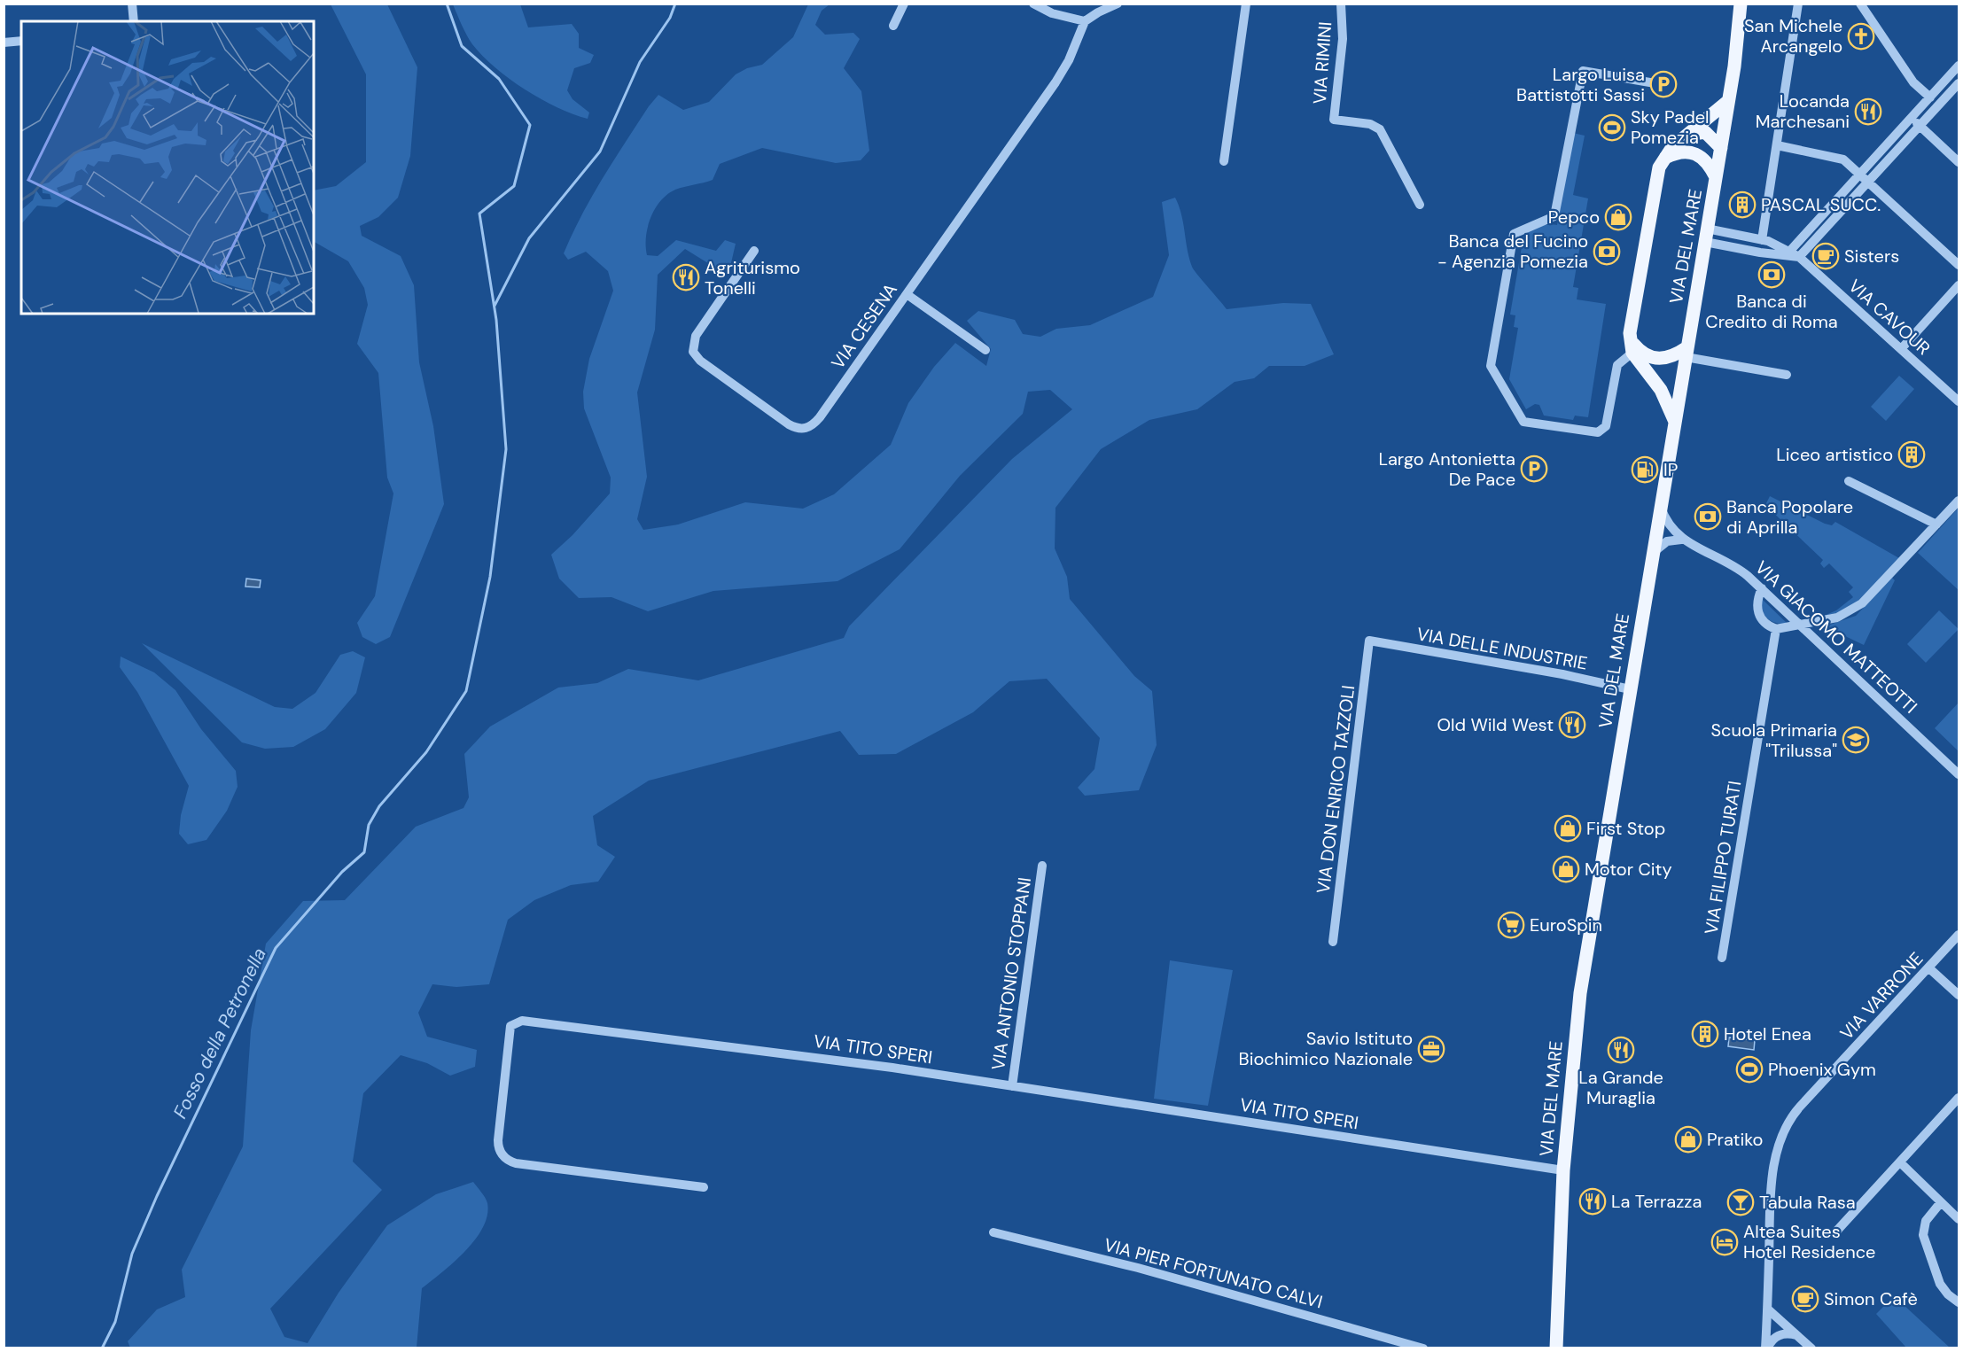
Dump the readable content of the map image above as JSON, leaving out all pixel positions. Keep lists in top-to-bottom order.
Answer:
{
  "streets": {
    "main road": ["VIA DEL MARE"],
    "street": [
      "VIA RIMINI",
      "VIA CAVOUR",
      "VIA CESENA",
      "VIA GIACOMO MATTEOTTI",
      "VIA DELLE INDUSTRIE",
      "VIA DON ENRICO TAZZOLI",
      "VIA FILIPPO TURATI",
      "VIA ANTONIO STOPPANI",
      "VIA VARRONE",
      "VIA TITO SPERI",
      "VIA PIER FORTUNATO CALVI"
    ]
  },
  "crossings": [
    ["VIA DEL MARE", "VIA CAVOUR"],
    ["VIA DEL MARE", "VIA GIACOMO MATTEOTTI"],
    ["VIA DEL MARE", "VIA DELLE INDUSTRIE"],
    ["VIA DEL MARE", "VIA TITO SPERI"],
    ["VIA DELLE INDUSTRIE", "VIA DON ENRICO TAZZOLI"],
    ["VIA ANTONIO STOPPANI", "VIA TITO SPERI"]
  ],
  "water": ["Fosso della Petronella"],
  "places": {
    "church": ["San Michele Arcangelo"],
    "parking": ["Largo Luisa Battistotti Sassi", "Largo Antonietta De Pace"],
    "restaurant": [
      "Locanda Marchesani",
      "Agriturismo Tonelli",
      "Old Wild West",
      "La Grande Muraglia",
      "La Terrazza"
    ],
    "sports": ["Sky Padel Pomezia", "Phoenix Gym"],
    "building": ["PASCAL SUCC.", "Liceo artistico", "Hotel Enea"],
    "shop": [
      "Pepco",
      "First Stop",
      "Motor City",
      "Pratiko"
    ],
    "bank": ["Banca del Fucino - Agenzia Pomezia", "Banca di Credito di Roma", "Banca Popolare di Aprilla"],
    "cafe": ["Sisters", "Simon Cafè"],
    "fuel station": ["IP"],
    "school or university": ["Scuola Primaria \"Trilussa\""],
    "supermarket": ["EuroSpin"],
    "office": ["Savio Istituto Biochimico Nazionale"],
    "bar": ["Tabula Rasa"],
    "hotel": ["Altea Suites Hotel Residence"]
  }
}
